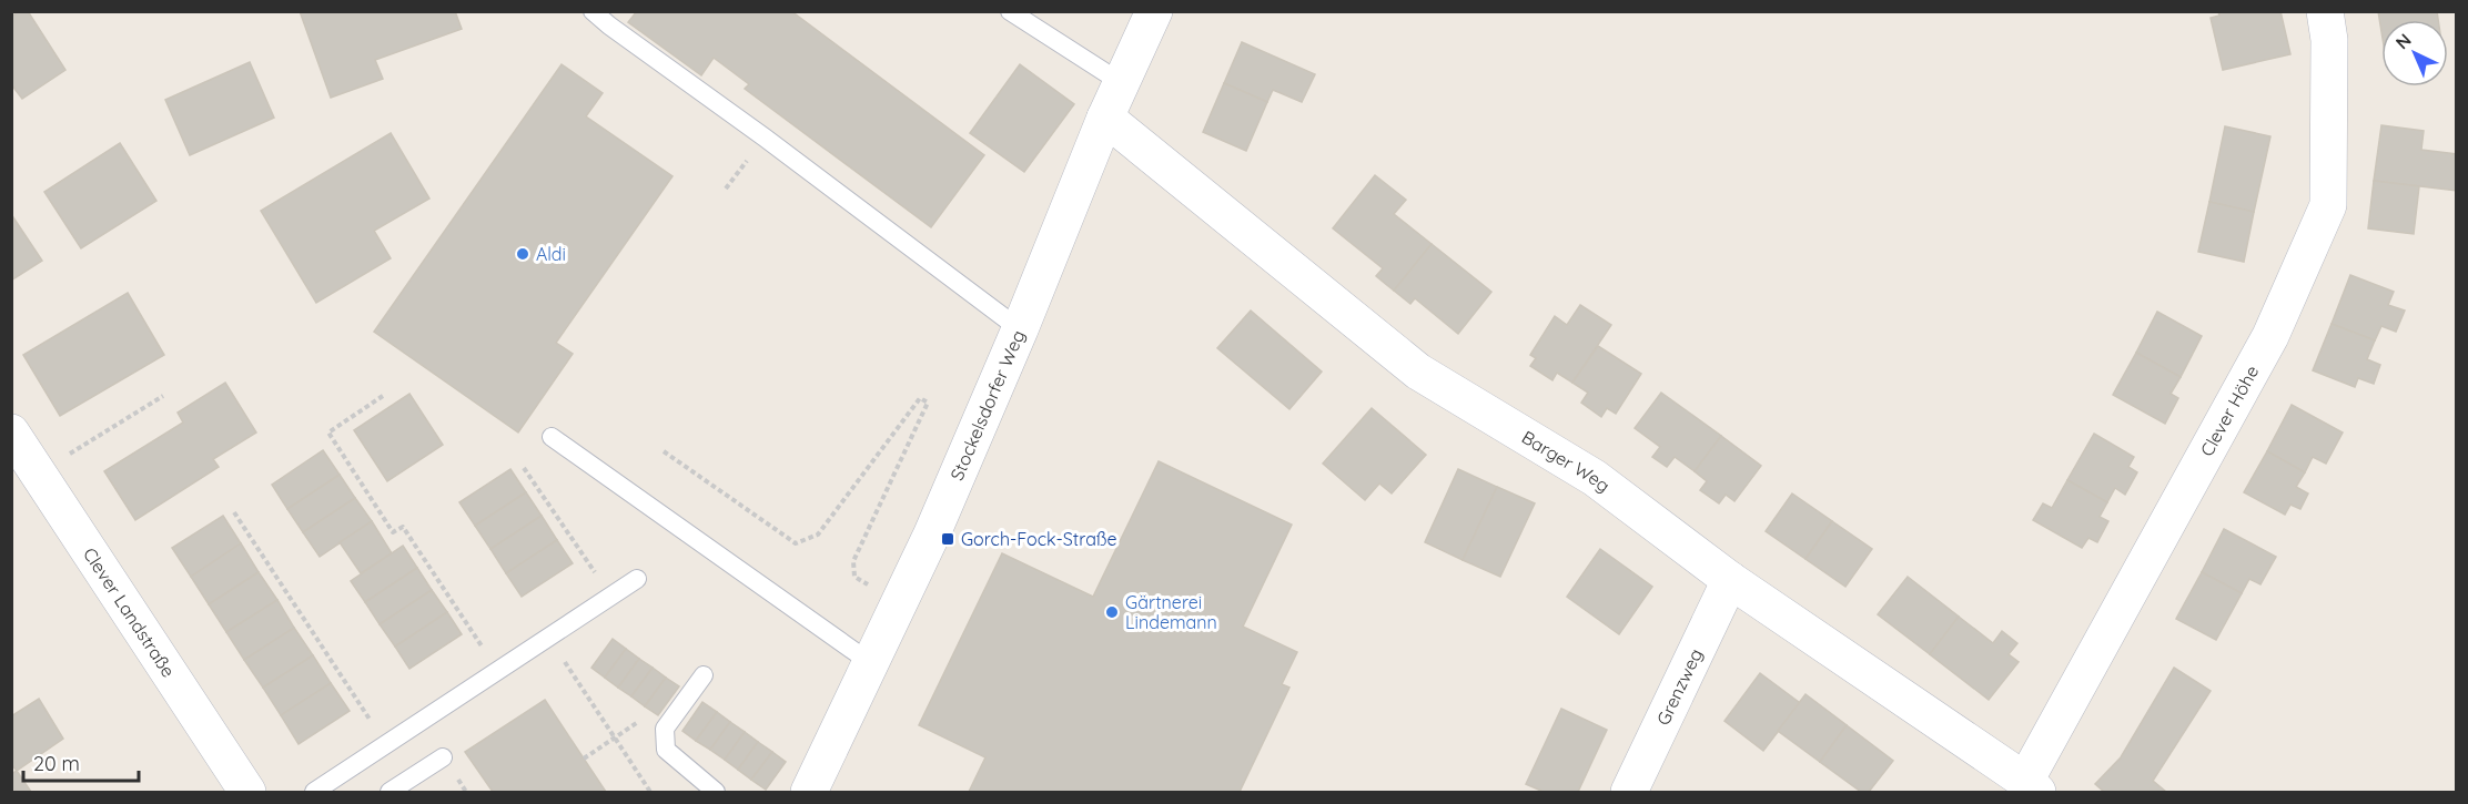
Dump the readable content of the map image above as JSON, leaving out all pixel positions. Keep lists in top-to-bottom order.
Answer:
{
  "streets": {
    "street": [
      "Stockelsdorfer Weg",
      "Clever Höhe",
      "Barger Weg",
      "Clever Landstraße",
      "Grenzweg"
    ]
  },
  "crossings": [
    ["Stockelsdorfer Weg", "Barger Weg"],
    ["Clever Höhe", "Barger Weg"],
    ["Barger Weg", "Grenzweg"]
  ],
  "places": {
    "other": ["Aldi", "Gärtnerei Lindemann"],
    "transit": ["Gorch-Fock-Straße"]
  },
  "scale_bar": "20 m",
  "north": "top left"
}
